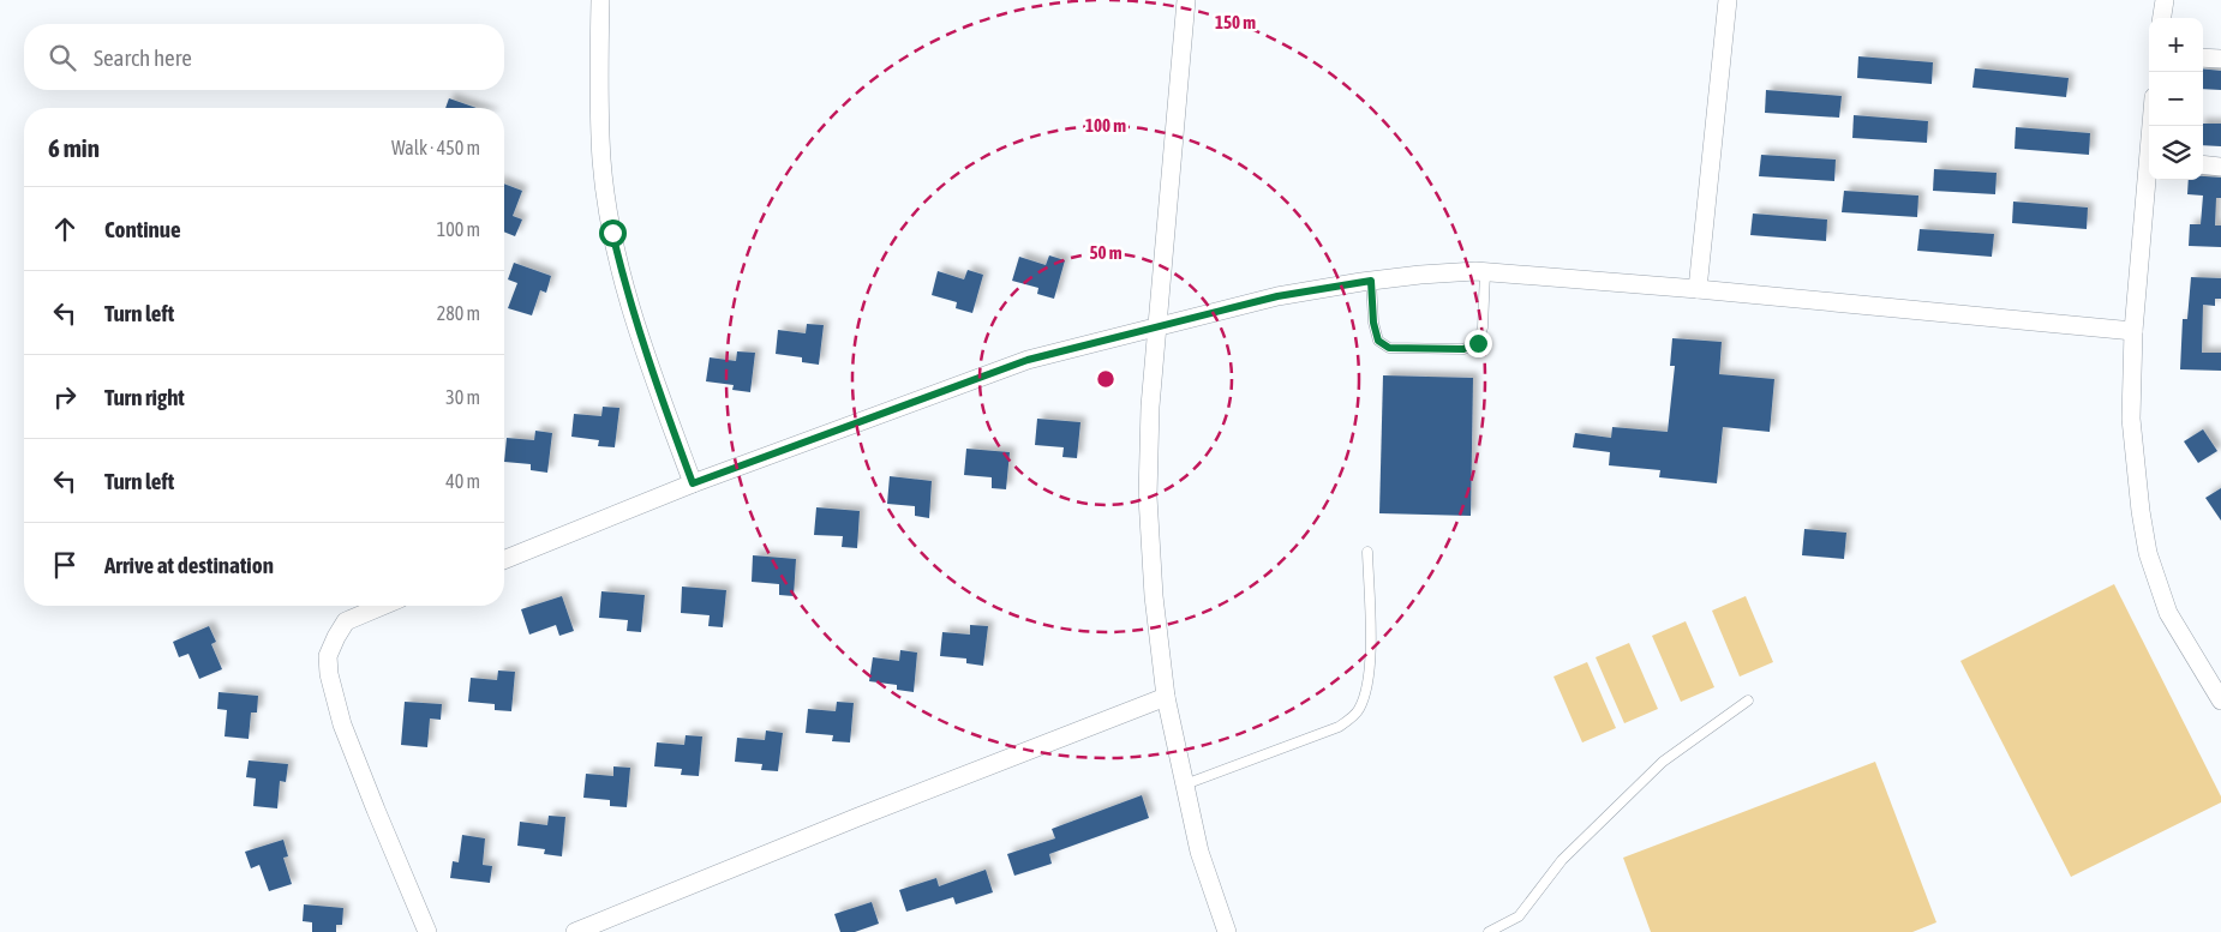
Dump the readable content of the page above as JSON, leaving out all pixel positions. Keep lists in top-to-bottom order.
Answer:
{
  "page": {
    "map_buttons": ["+", "−"],
    "search": "Search here",
    "heading": ["6 min", "Walk · 450 m"],
    "list": [
      ["Continue", "100 m"],
      ["Turn left", "280 m"],
      ["Turn right", "30 m"],
      ["Turn left", "40 m"],
      "Arrive at destination"
    ]
  },
  "rings": ["150 m", "100 m", "50 m"]
}
